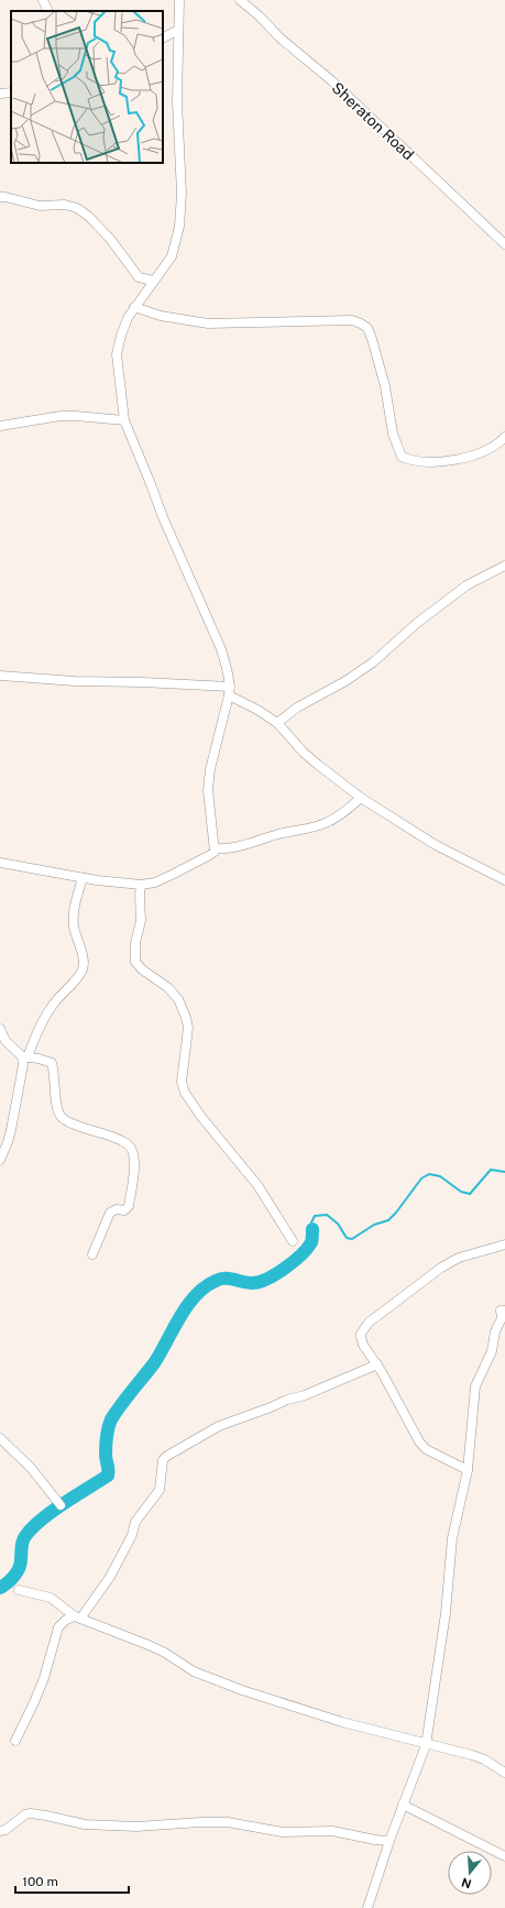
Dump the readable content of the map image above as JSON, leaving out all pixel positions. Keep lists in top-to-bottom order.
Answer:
{
  "streets": {
    "street": ["Sheraton Road"]
  },
  "scale_bar": "100 m",
  "north": "bottom"
}
